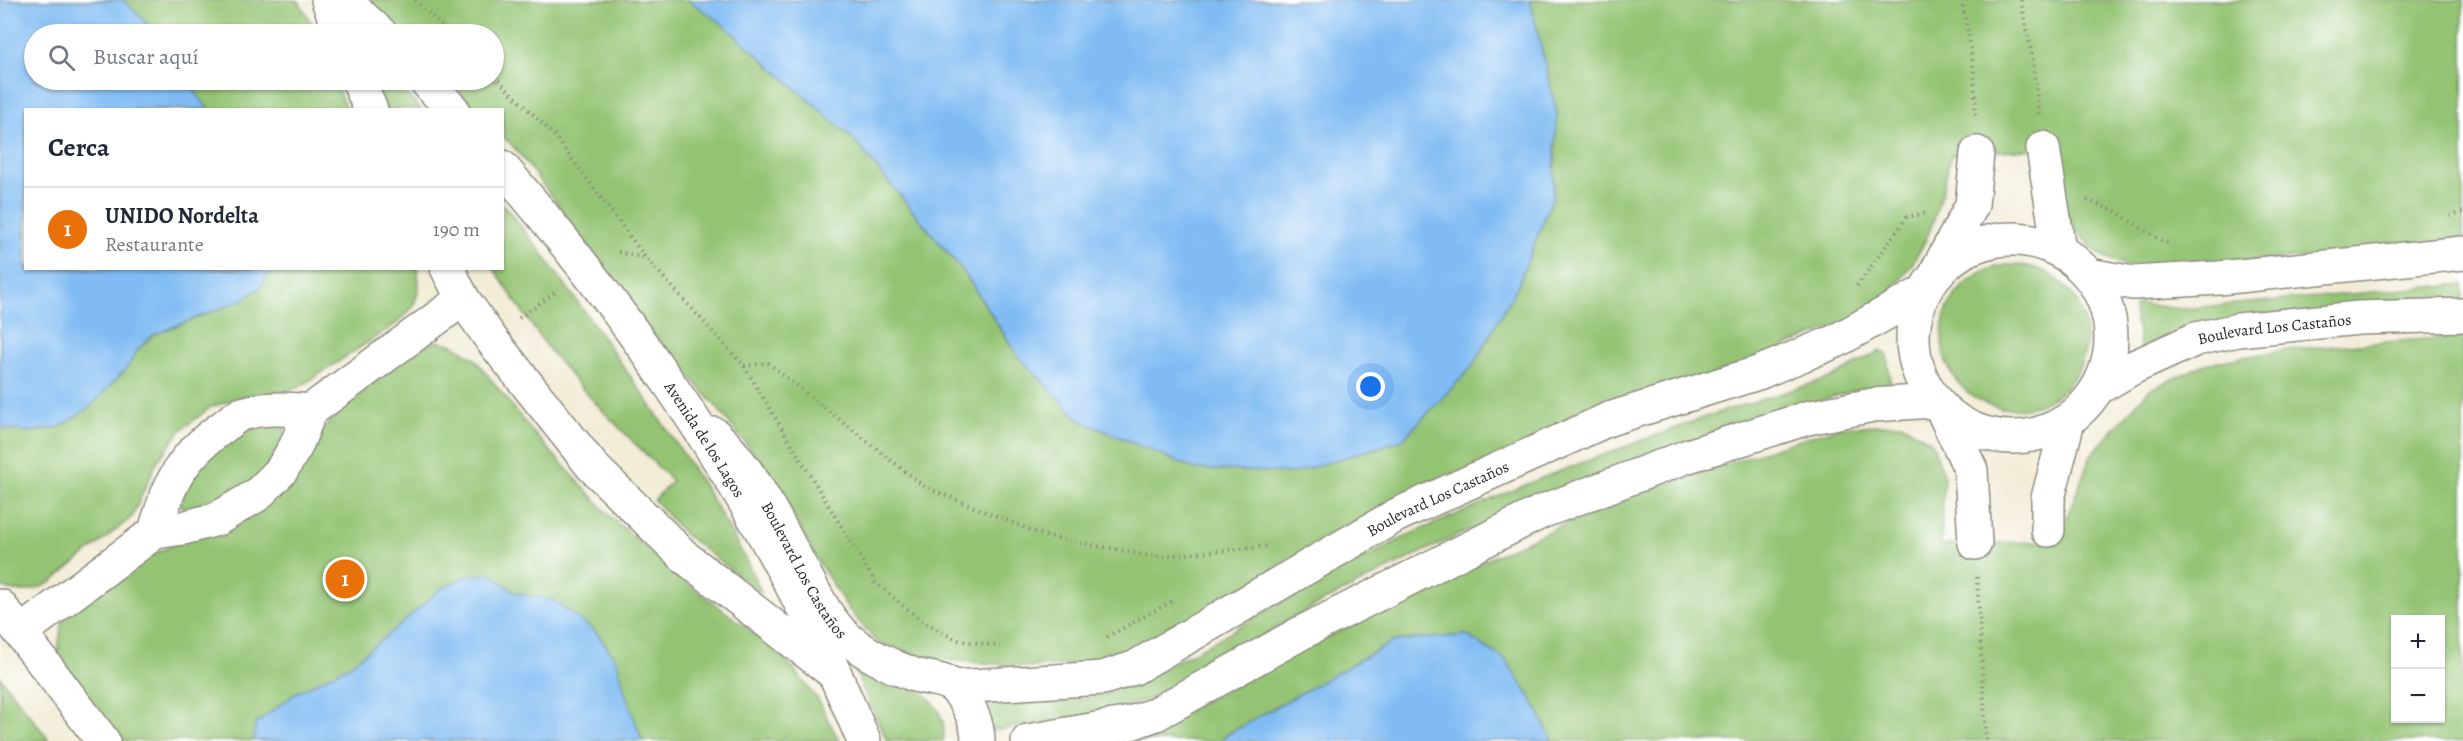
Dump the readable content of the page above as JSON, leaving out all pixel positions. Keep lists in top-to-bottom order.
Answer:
{
  "streets": {
    "street": ["Boulevard Los Castaños", "Avenida de los Lagos"]
  },
  "crossings": [
    ["Boulevard Los Castaños", "Avenida de los Lagos"]
  ],
  "page": {
    "search": "Buscar aquí",
    "heading": "Cerca",
    "list": [
      {
        "mark": "1",
        "name": "UNIDO Nordelta",
        "note": "Restaurante",
        "value": "190 m"
      }
    ],
    "pins": "1",
    "map_buttons": ["+", "−"]
  }
}
